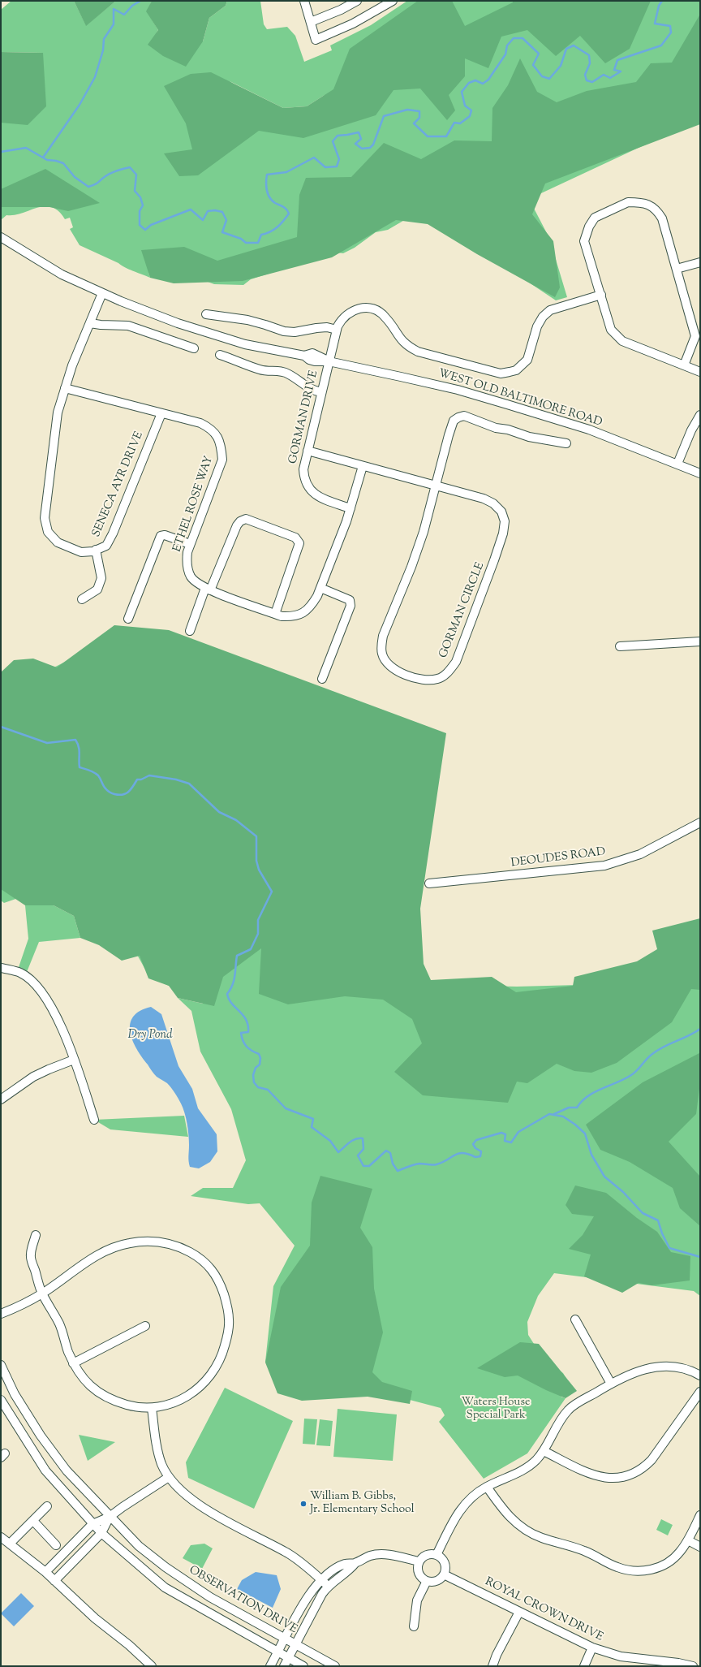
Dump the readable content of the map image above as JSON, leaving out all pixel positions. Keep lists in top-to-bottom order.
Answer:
{
  "streets": {
    "street": [
      "WEST OLD BALTIMORE ROAD",
      "GORMAN DRIVE",
      "SENECA AYR DRIVE",
      "ETHEL ROSE WAY",
      "GORMAN CIRCLE",
      "DEOUDES ROAD",
      "OBSERVATION DRIVE",
      "ROYAL CROWN DRIVE"
    ]
  },
  "crossings": [
    ["WEST OLD BALTIMORE ROAD", "GORMAN DRIVE"],
    ["WEST OLD BALTIMORE ROAD", "SENECA AYR DRIVE"],
    ["GORMAN DRIVE", "ETHEL ROSE WAY"],
    ["GORMAN DRIVE", "GORMAN CIRCLE"],
    ["SENECA AYR DRIVE", "ETHEL ROSE WAY"],
    ["ETHEL ROSE WAY", "GORMAN CIRCLE"]
  ],
  "water": ["Dry Pond"],
  "parks": ["Waters House Special Park"],
  "places": ["William B. Gibbs, Jr. Elementary School"]
}
